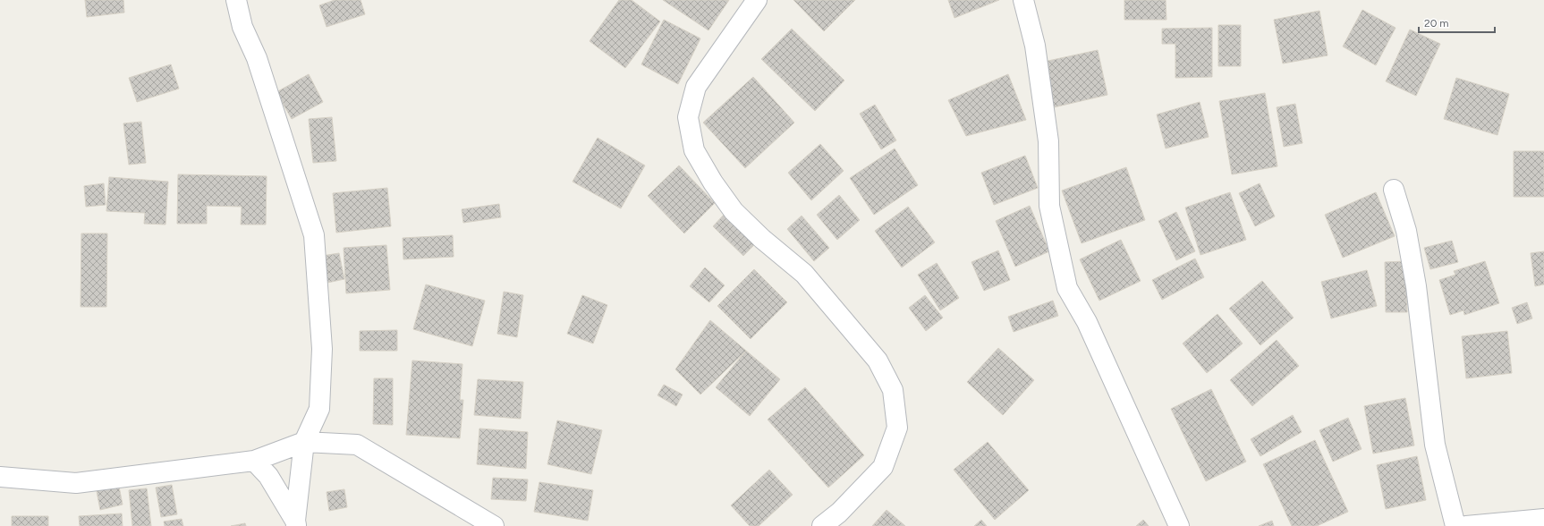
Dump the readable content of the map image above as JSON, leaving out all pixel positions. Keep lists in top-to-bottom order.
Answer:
{
  "scale_bar": "20 m"
}
